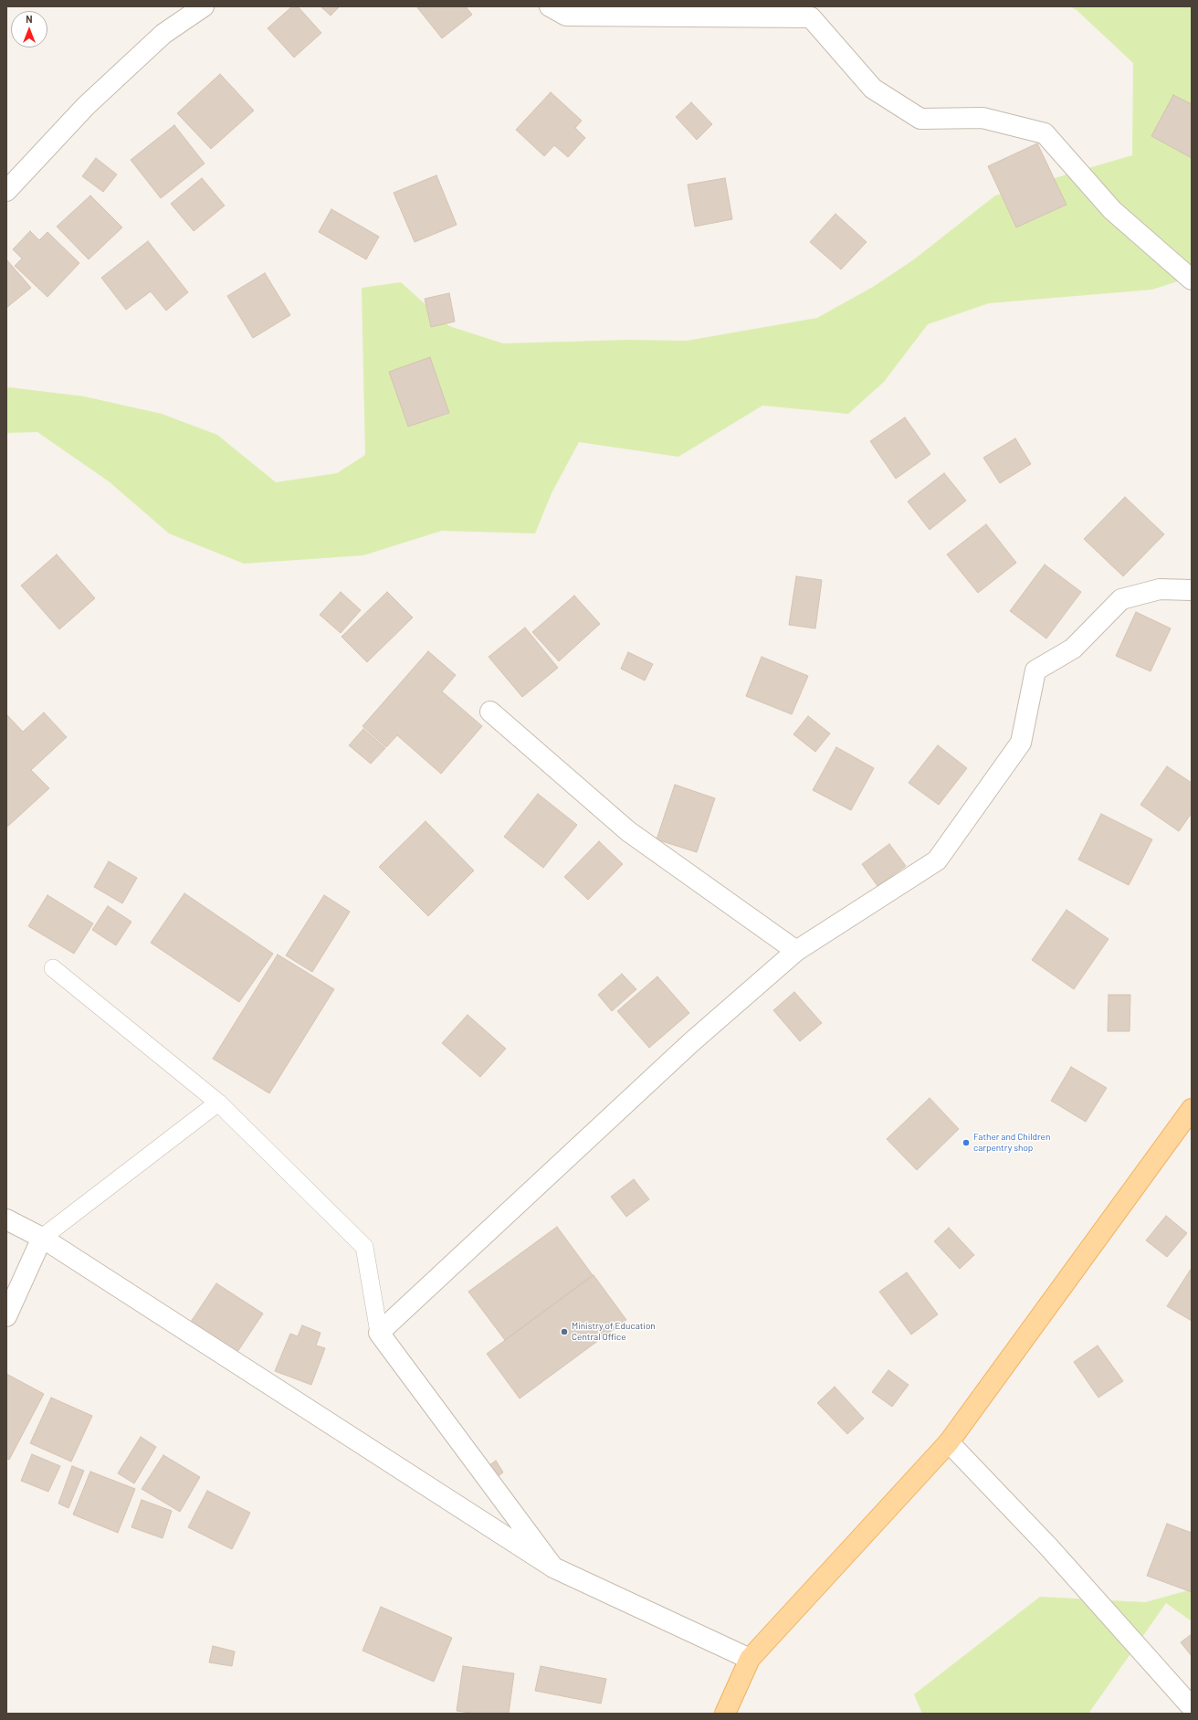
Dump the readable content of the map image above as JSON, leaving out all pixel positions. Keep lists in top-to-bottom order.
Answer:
{
  "places": ["Father and Children carpentry shop", "Ministry of Education Central Office"],
  "north": "top"
}
